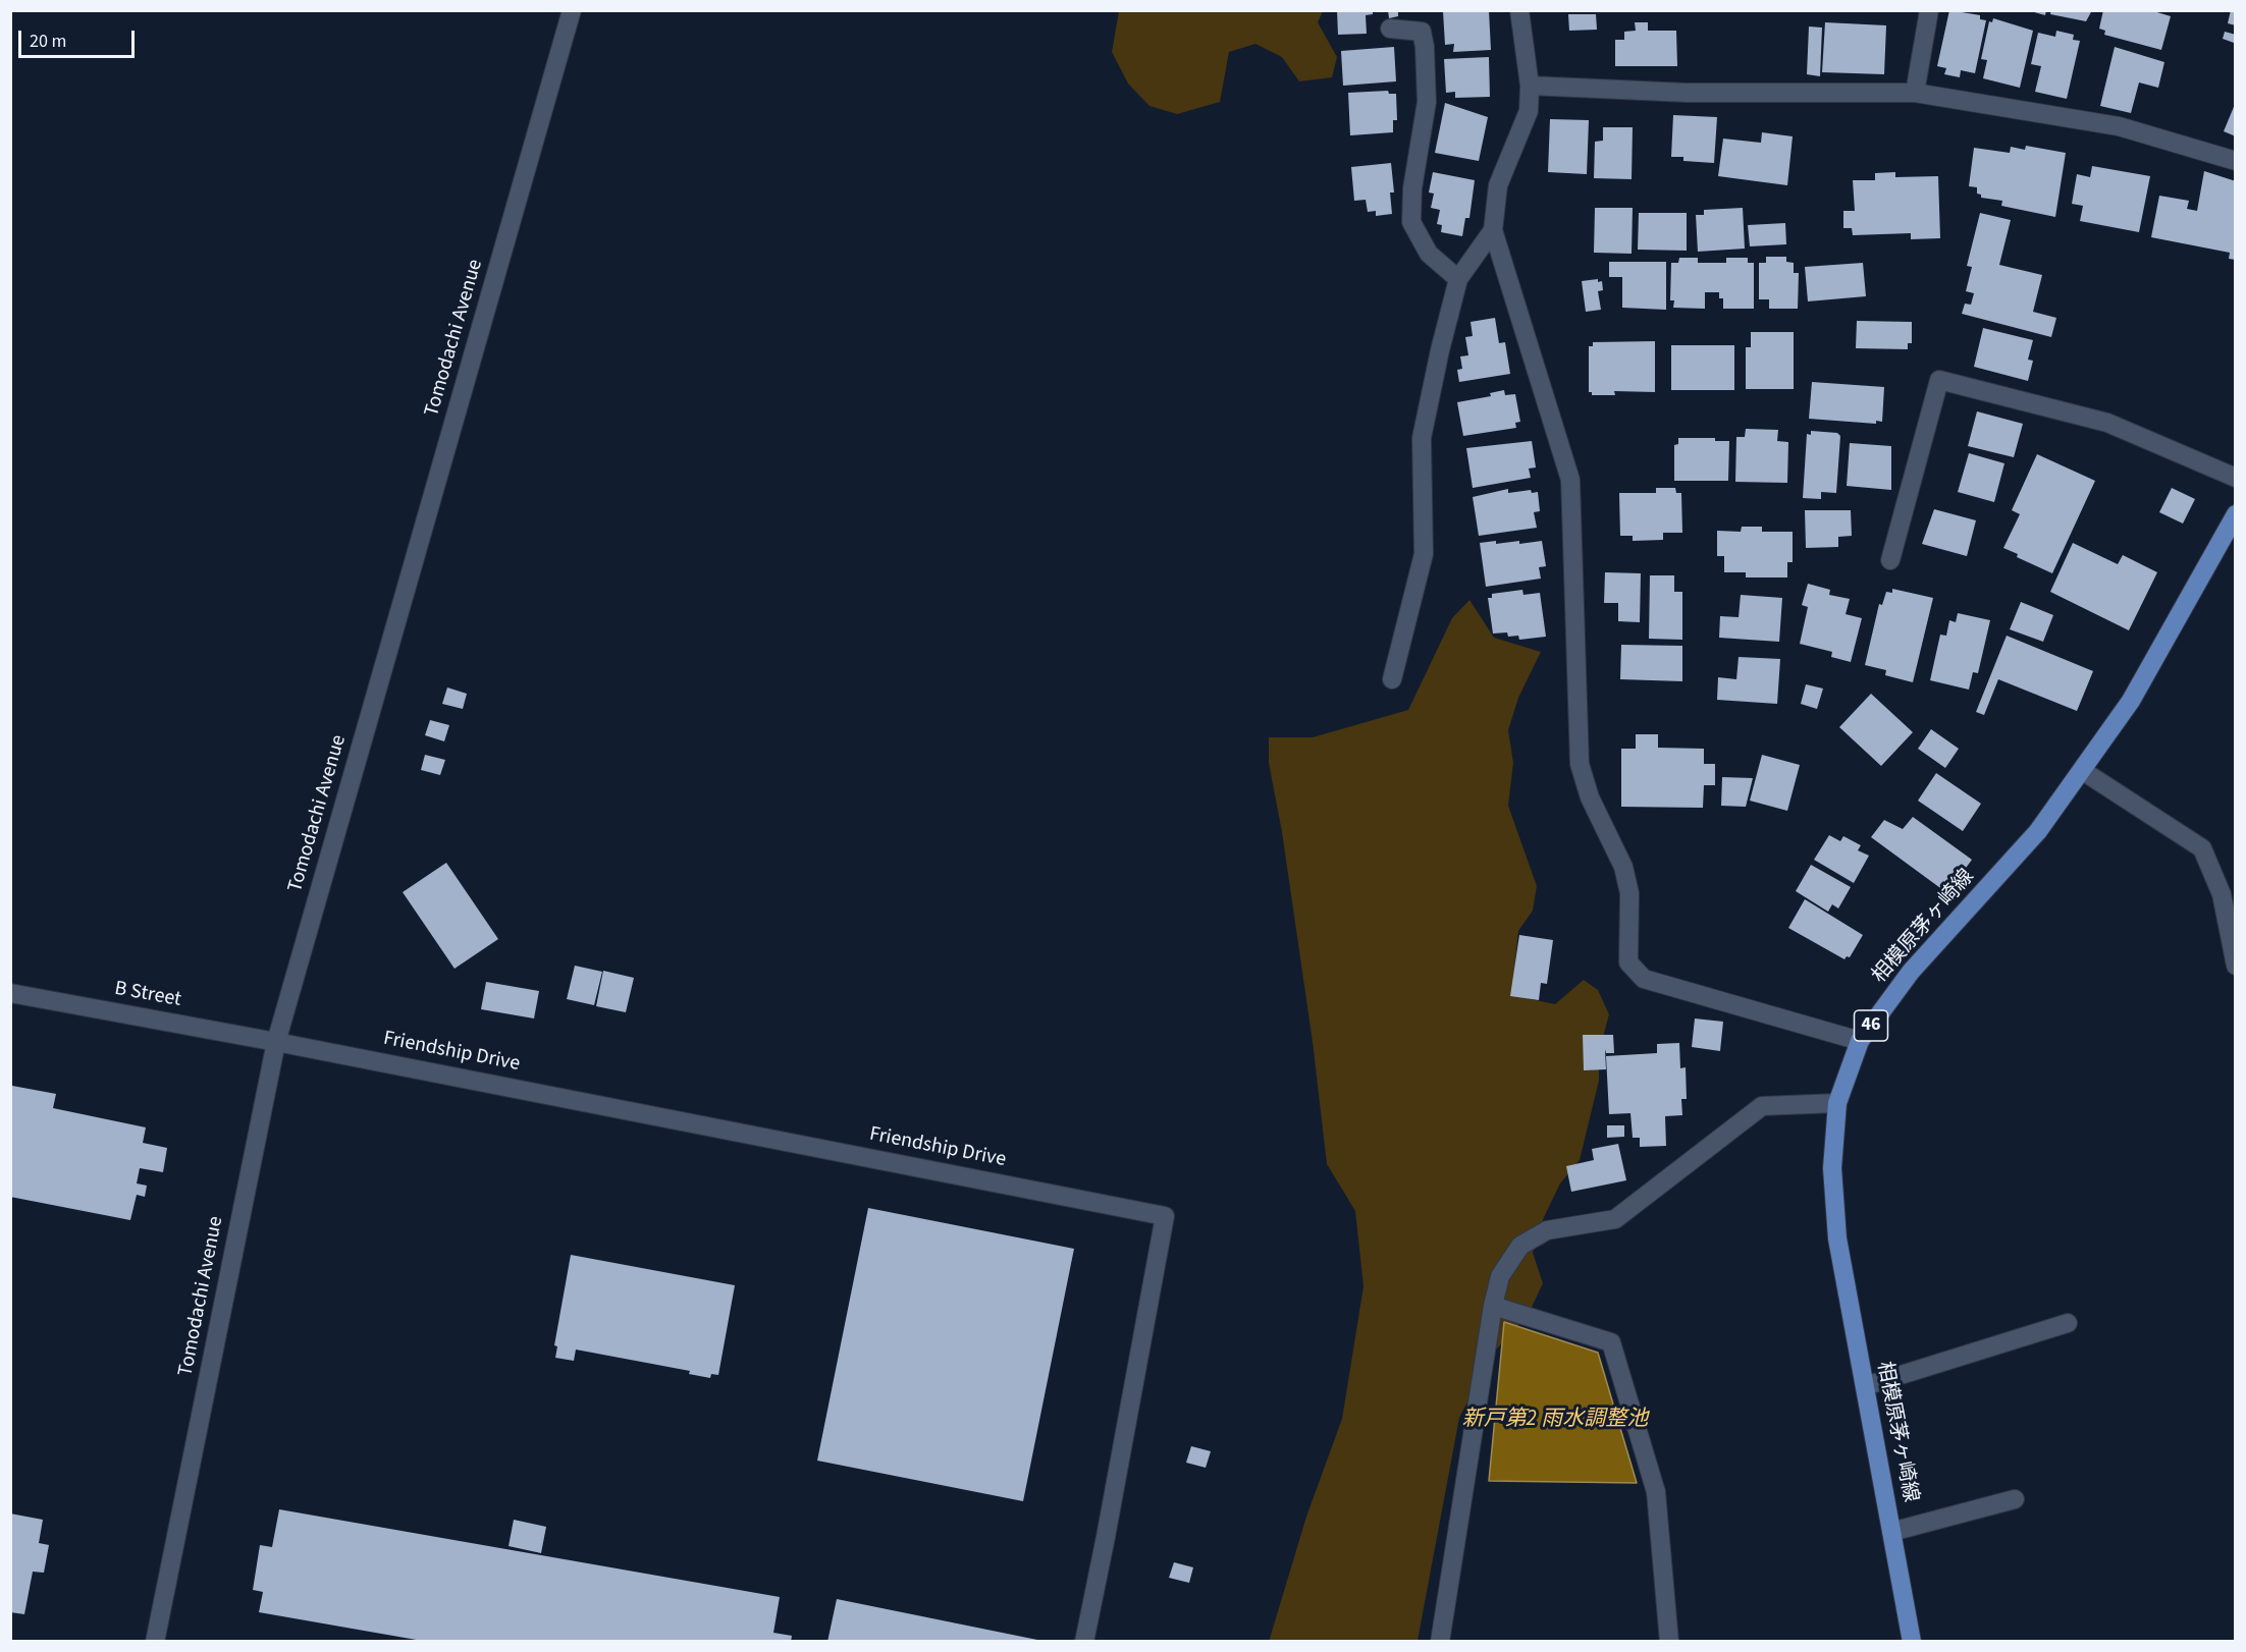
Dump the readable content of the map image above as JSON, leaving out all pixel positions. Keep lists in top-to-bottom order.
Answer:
{
  "streets": {
    "main road": ["相模原茅ヶ崎線", "46"],
    "street": ["Tomodachi Avenue", "B Street", "Friendship Drive"]
  },
  "crossings": [
    ["Tomodachi Avenue", "B Street"],
    ["Tomodachi Avenue", "Friendship Drive"],
    ["B Street", "Friendship Drive"]
  ],
  "water": ["新戸第2 雨水調整池"],
  "scale_bar": "20 m"
}
